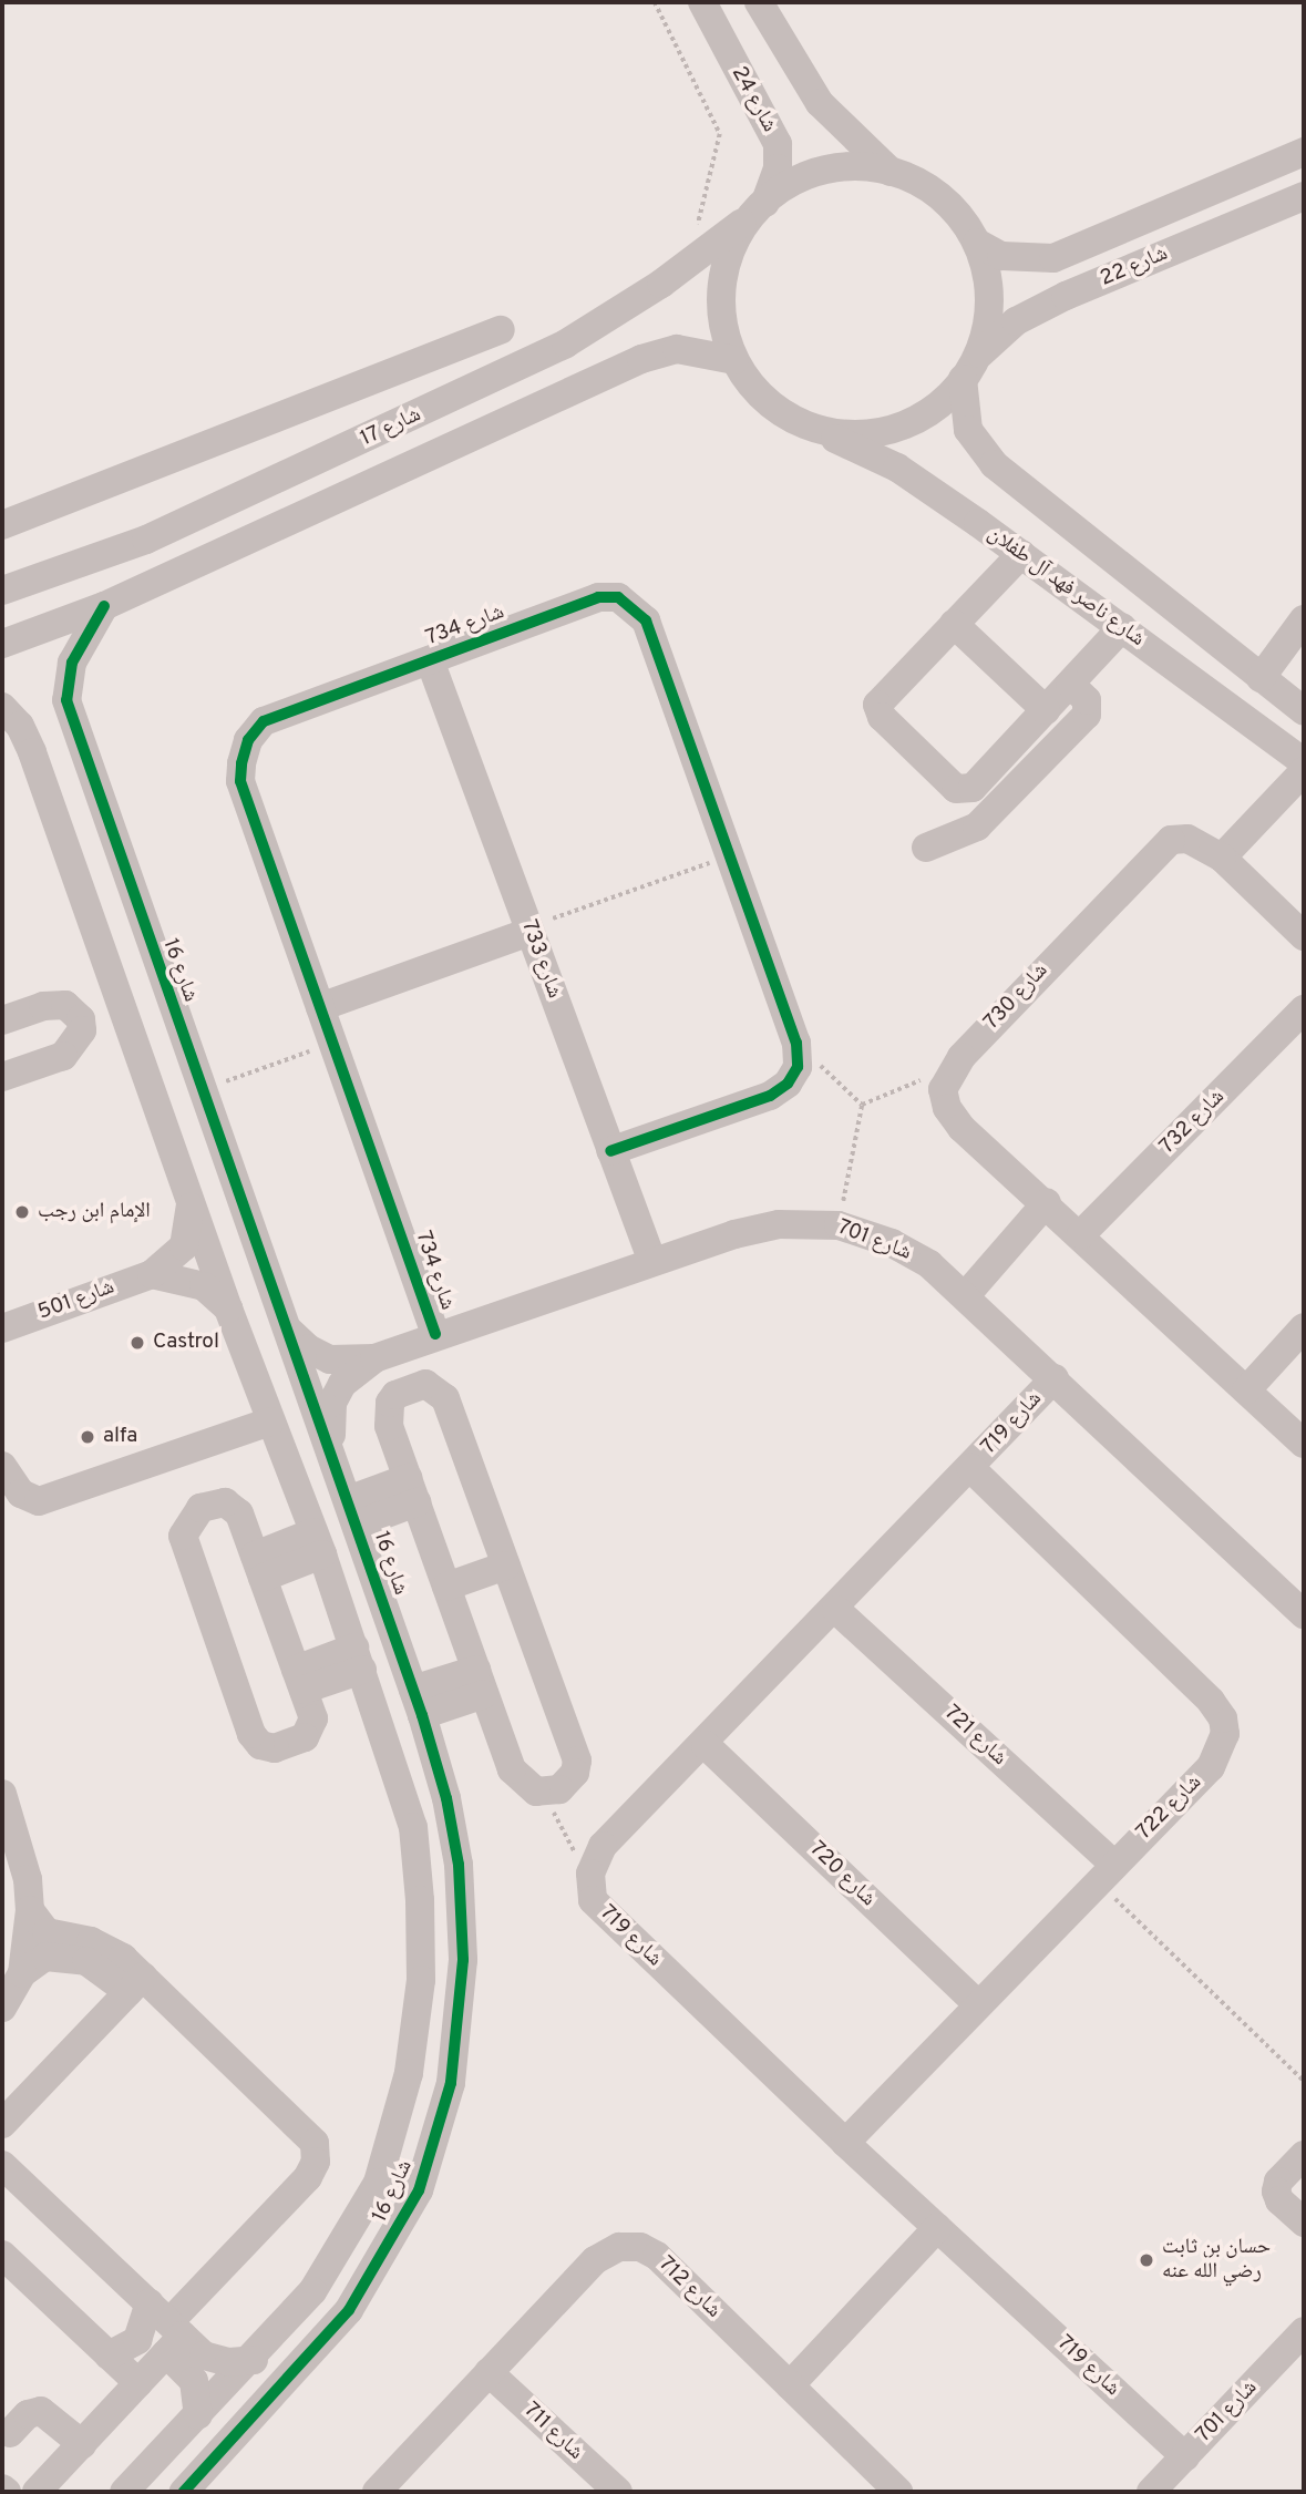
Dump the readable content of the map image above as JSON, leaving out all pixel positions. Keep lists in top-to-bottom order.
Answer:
{
  "streets": {
    "street": [
      "شارع 24",
      "شارع 22",
      "شارع 17",
      "شارع ناصر فهد آل طفلان",
      "شارع 734",
      "شارع 733",
      "شارع 16",
      "شارع 730",
      "شارع 732",
      "شارع 701",
      "شارع 501",
      "شارع 719",
      "شارع 721",
      "شارع 722",
      "شارع 720",
      "شارع 712",
      "شارع 711"
    ]
  },
  "crossings": [
    ["شارع 24", "شارع 22"],
    ["شارع 24", "شارع 17"],
    ["شارع 24", "شارع ناصر فهد آل طفلان"],
    ["شارع 22", "شارع 17"],
    ["شارع 22", "شارع ناصر فهد آل طفلان"],
    ["شارع 17", "شارع ناصر فهد آل طفلان"],
    ["شارع 17", "شارع 16"],
    ["شارع 734", "شارع 733"],
    ["شارع 734", "شارع 701"],
    ["شارع 733", "شارع 701"],
    ["شارع 16", "شارع 701"],
    ["شارع 16", "شارع 501"],
    ["شارع 730", "شارع 732"],
    ["شارع 701", "شارع 719"],
    ["شارع 719", "شارع 721"],
    ["شارع 719", "شارع 722"],
    ["شارع 719", "شارع 720"],
    ["شارع 721", "شارع 722"],
    ["شارع 722", "شارع 720"],
    ["شارع 712", "شارع 711"]
  ],
  "places": [
    "الإمام ابن رجب",
    "Castrol",
    "alfa",
    "حسان بن ثابت رضي الله عنه"
  ]
}
